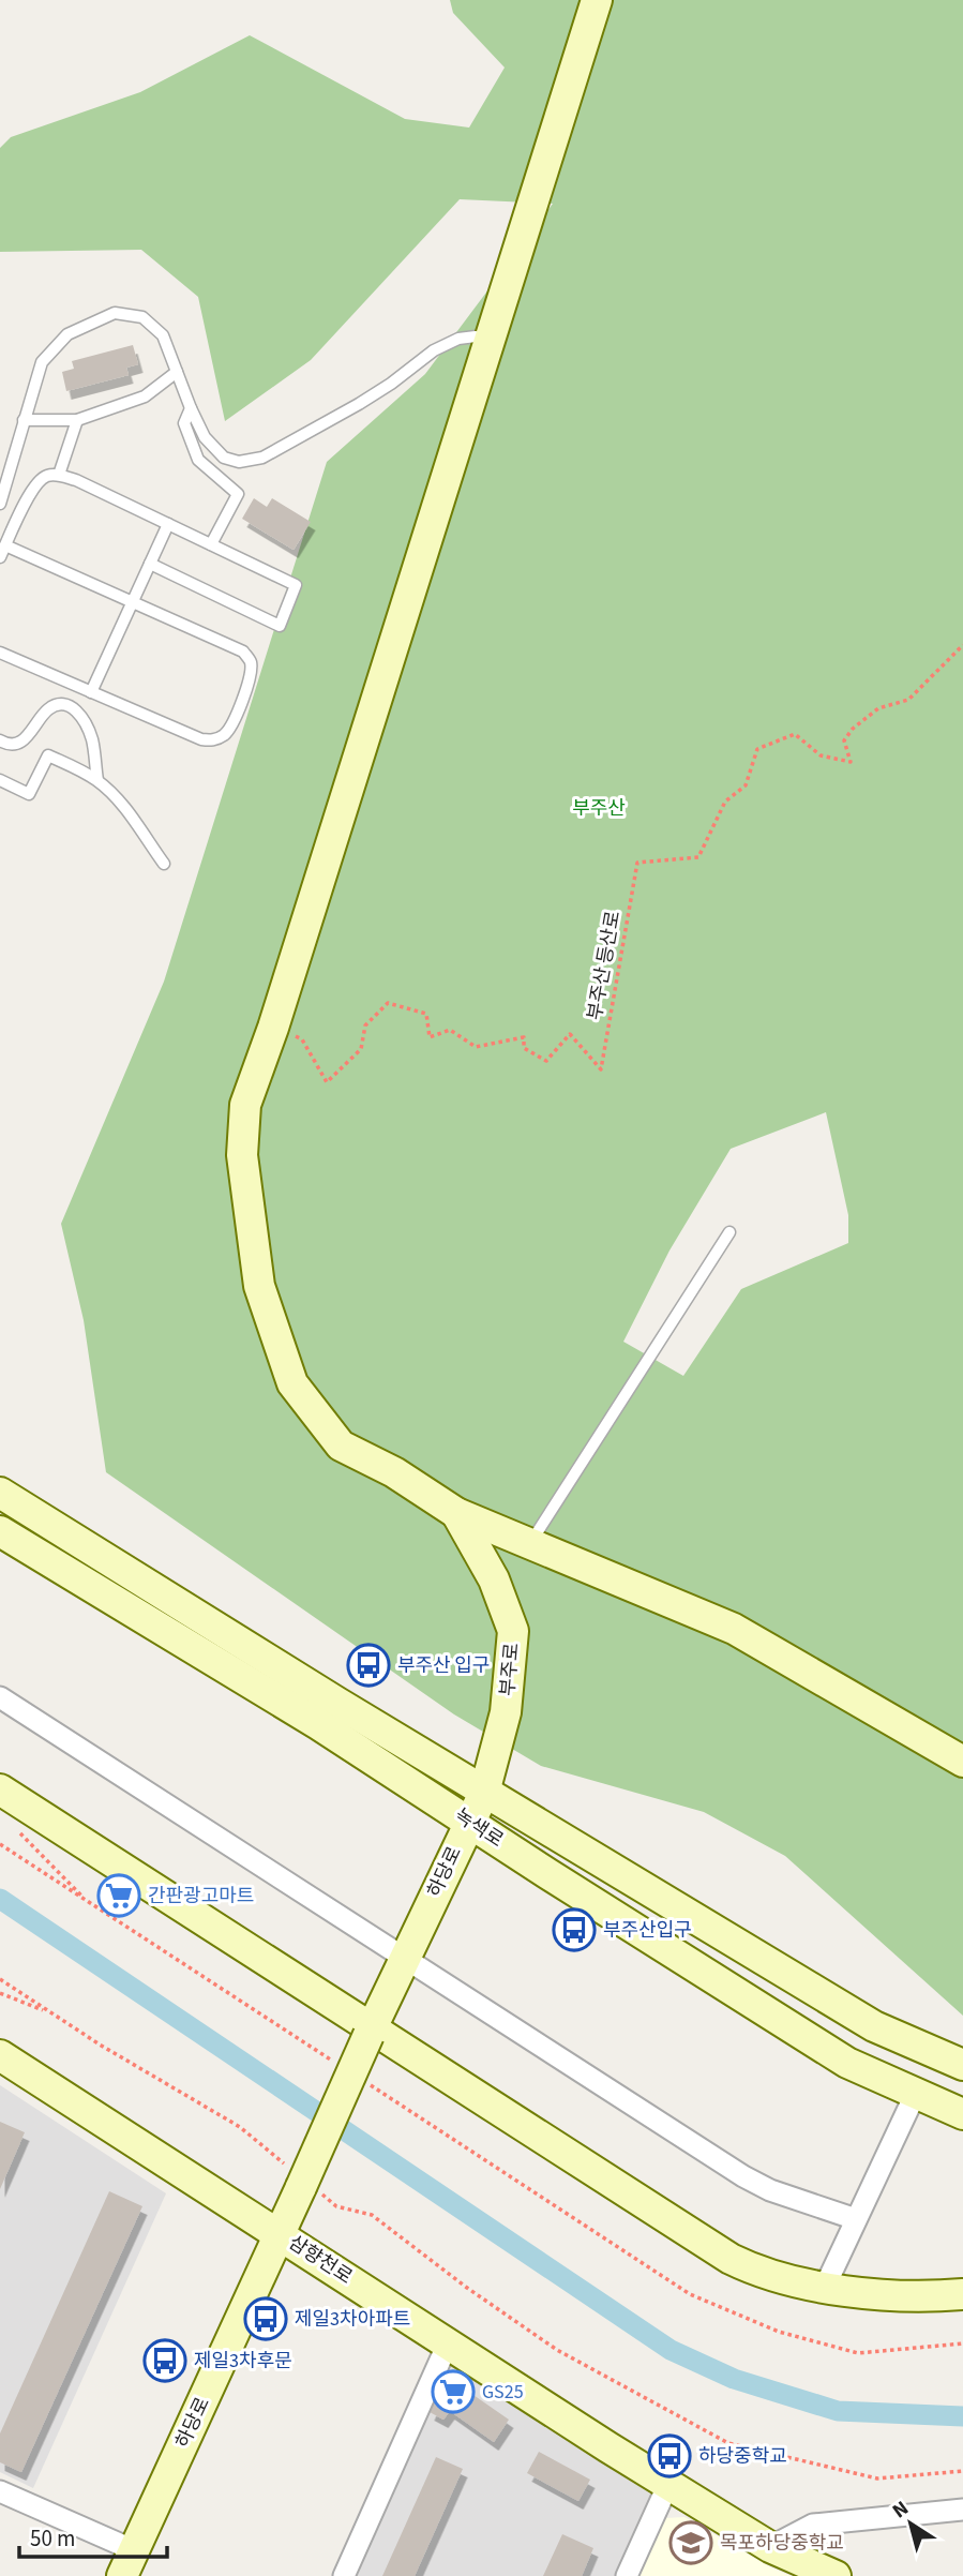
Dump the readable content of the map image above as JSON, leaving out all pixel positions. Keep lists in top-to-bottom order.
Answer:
{
  "streets": {
    "street": [
      "부주로",
      "녹색로",
      "하당로",
      "삼향천로"
    ],
    "path": ["부주산 등산로"]
  },
  "crossings": [
    ["부주로", "녹색로"],
    ["부주로", "하당로"],
    ["녹색로", "하당로"],
    ["하당로", "삼향천로"]
  ],
  "parks": ["부주산"],
  "places": {
    "bus stop": [
      "부주산 입구",
      "부주산입구",
      "제일3차아파트",
      "제일3차후문",
      "하당중학교"
    ],
    "supermarket": ["간판광고마트", "GS25"],
    "school or university": ["목포하당중학교"]
  },
  "scale_bar": "50 m",
  "north": "top left"
}
